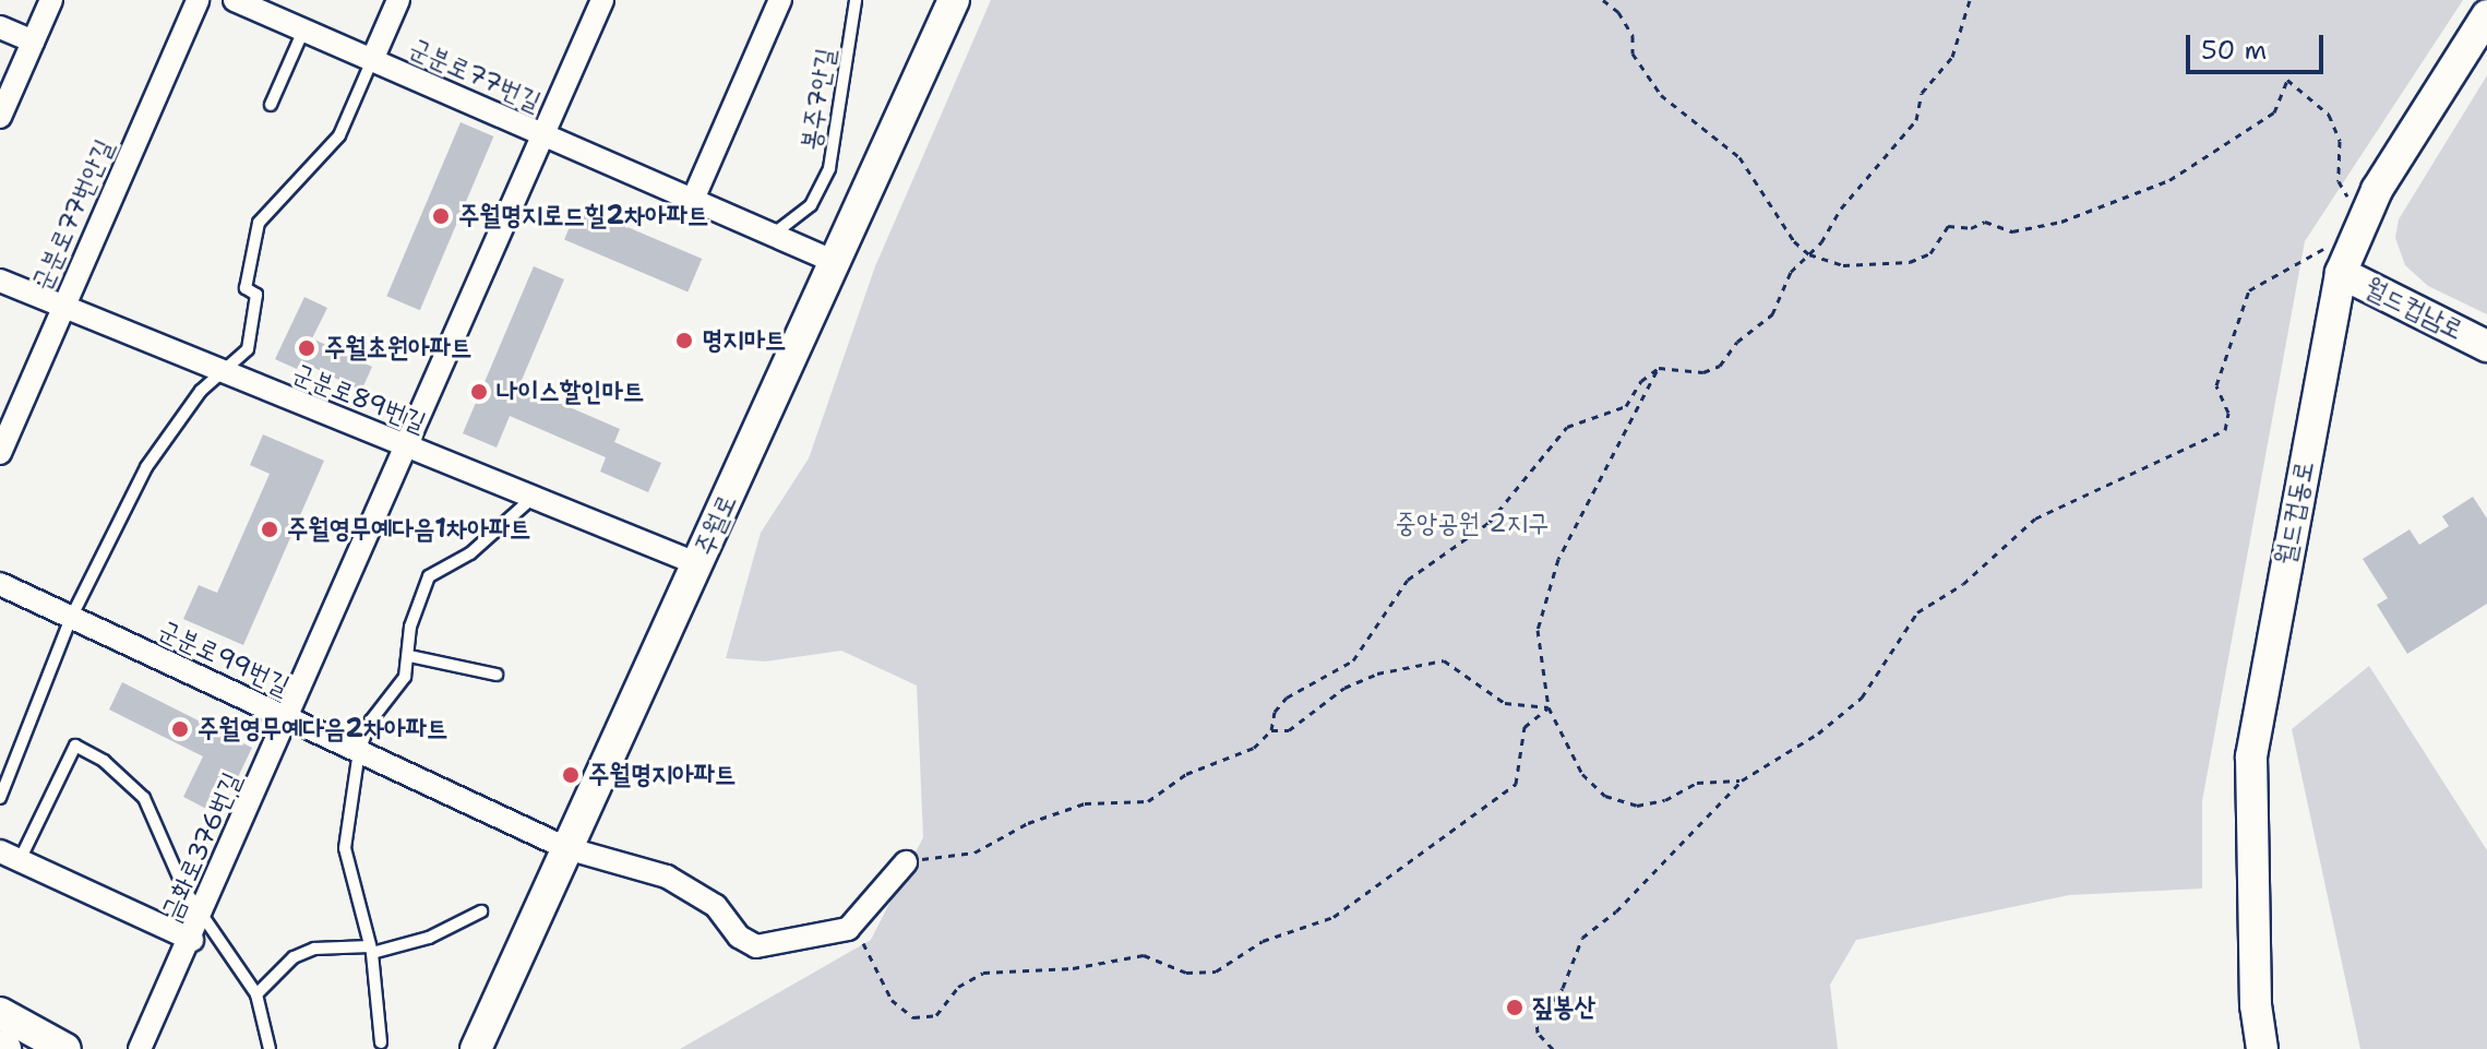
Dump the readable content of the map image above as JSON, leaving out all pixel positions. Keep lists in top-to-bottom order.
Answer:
{
  "streets": {
    "street": [
      "군분로77번길",
      "군분로77번안길",
      "월드컵남로",
      "군분로89번길",
      "월드컵동로",
      "주월로",
      "군분로99번길",
      "금화로376번길"
    ],
    "lane": ["봉주7안길"]
  },
  "crossings": [
    ["군분로77번길", "봉주7안길"],
    ["군분로77번길", "주월로"],
    ["군분로77번길", "금화로376번길"],
    ["군분로77번안길", "군분로89번길"],
    ["월드컵남로", "월드컵동로"],
    ["군분로89번길", "주월로"],
    ["군분로89번길", "금화로376번길"],
    ["주월로", "군분로99번길"],
    ["군분로99번길", "금화로376번길"]
  ],
  "parks": ["중앙공원 2지구"],
  "places": [
    "주월명지로드힐2차아파트",
    "명지마트",
    "주월초원아파트",
    "나이스할인마트",
    "주월영무예다음1차아파트",
    "주월영무예다음2차아파트",
    "주월명지아파트",
    "짚봉산"
  ],
  "scale_bar": "50 m"
}
